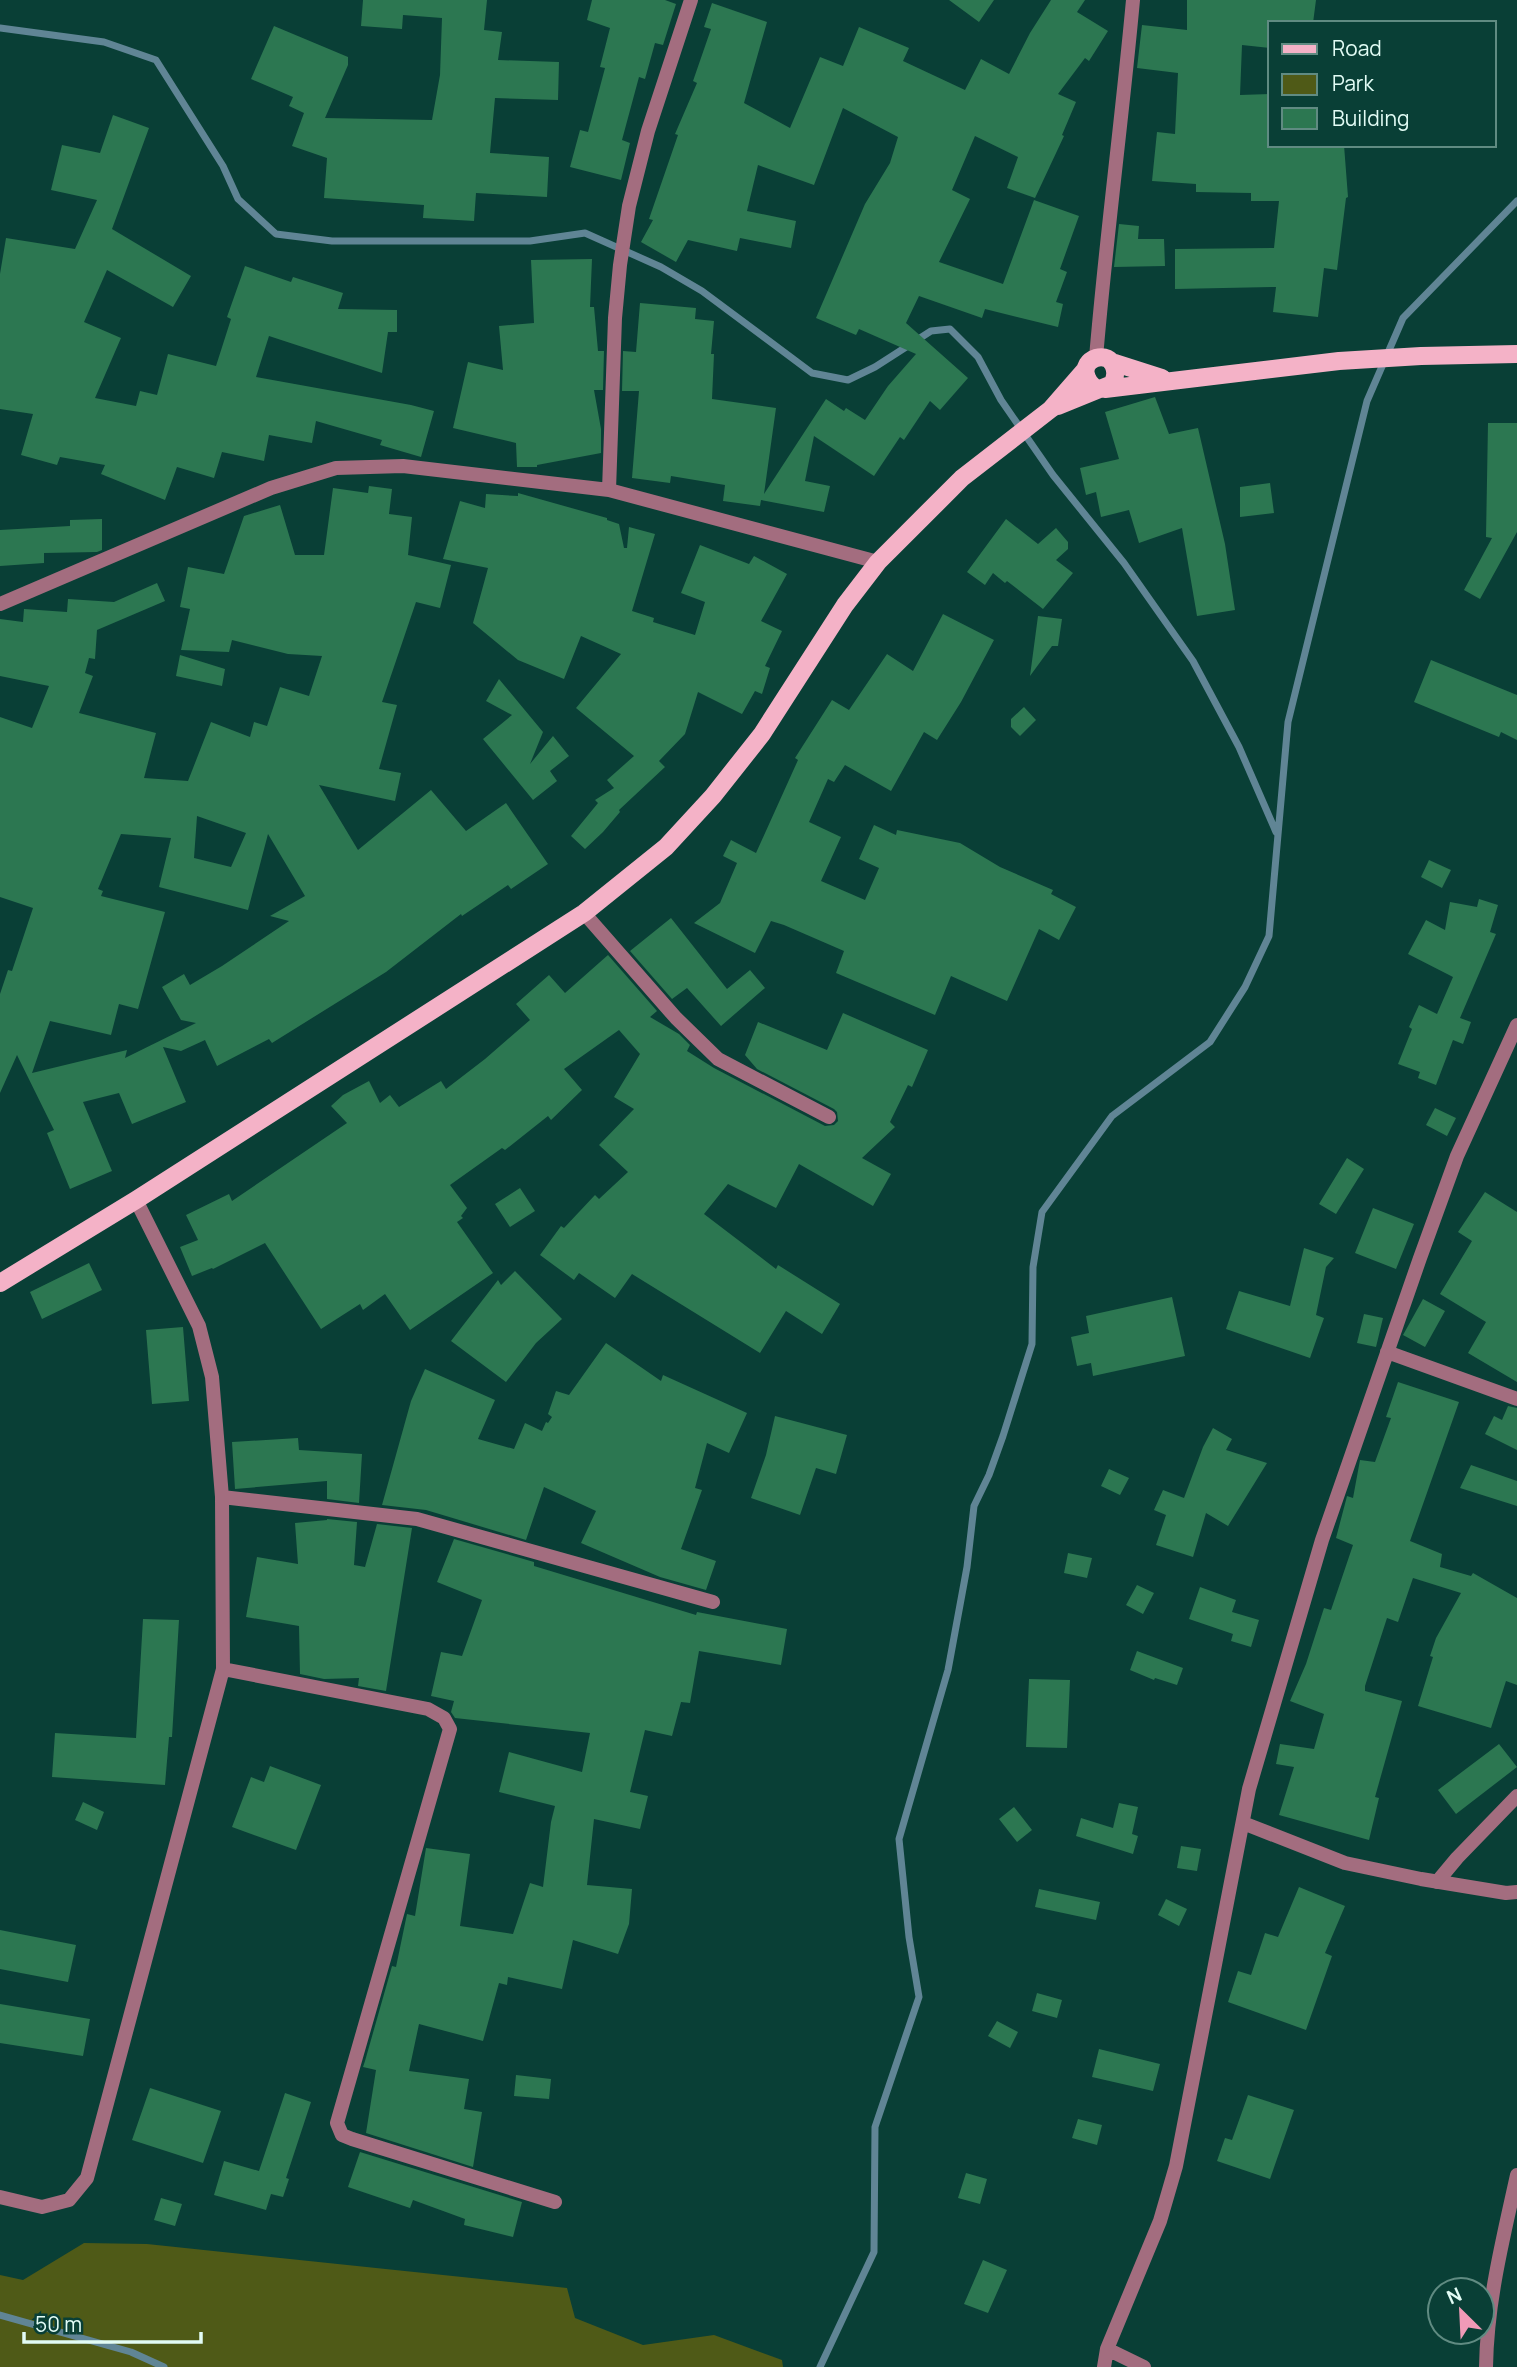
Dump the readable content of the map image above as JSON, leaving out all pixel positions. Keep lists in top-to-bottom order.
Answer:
{
  "legend": ["Road", "Park", "Building"],
  "scale_bar": "50 m",
  "north": "top left"
}
